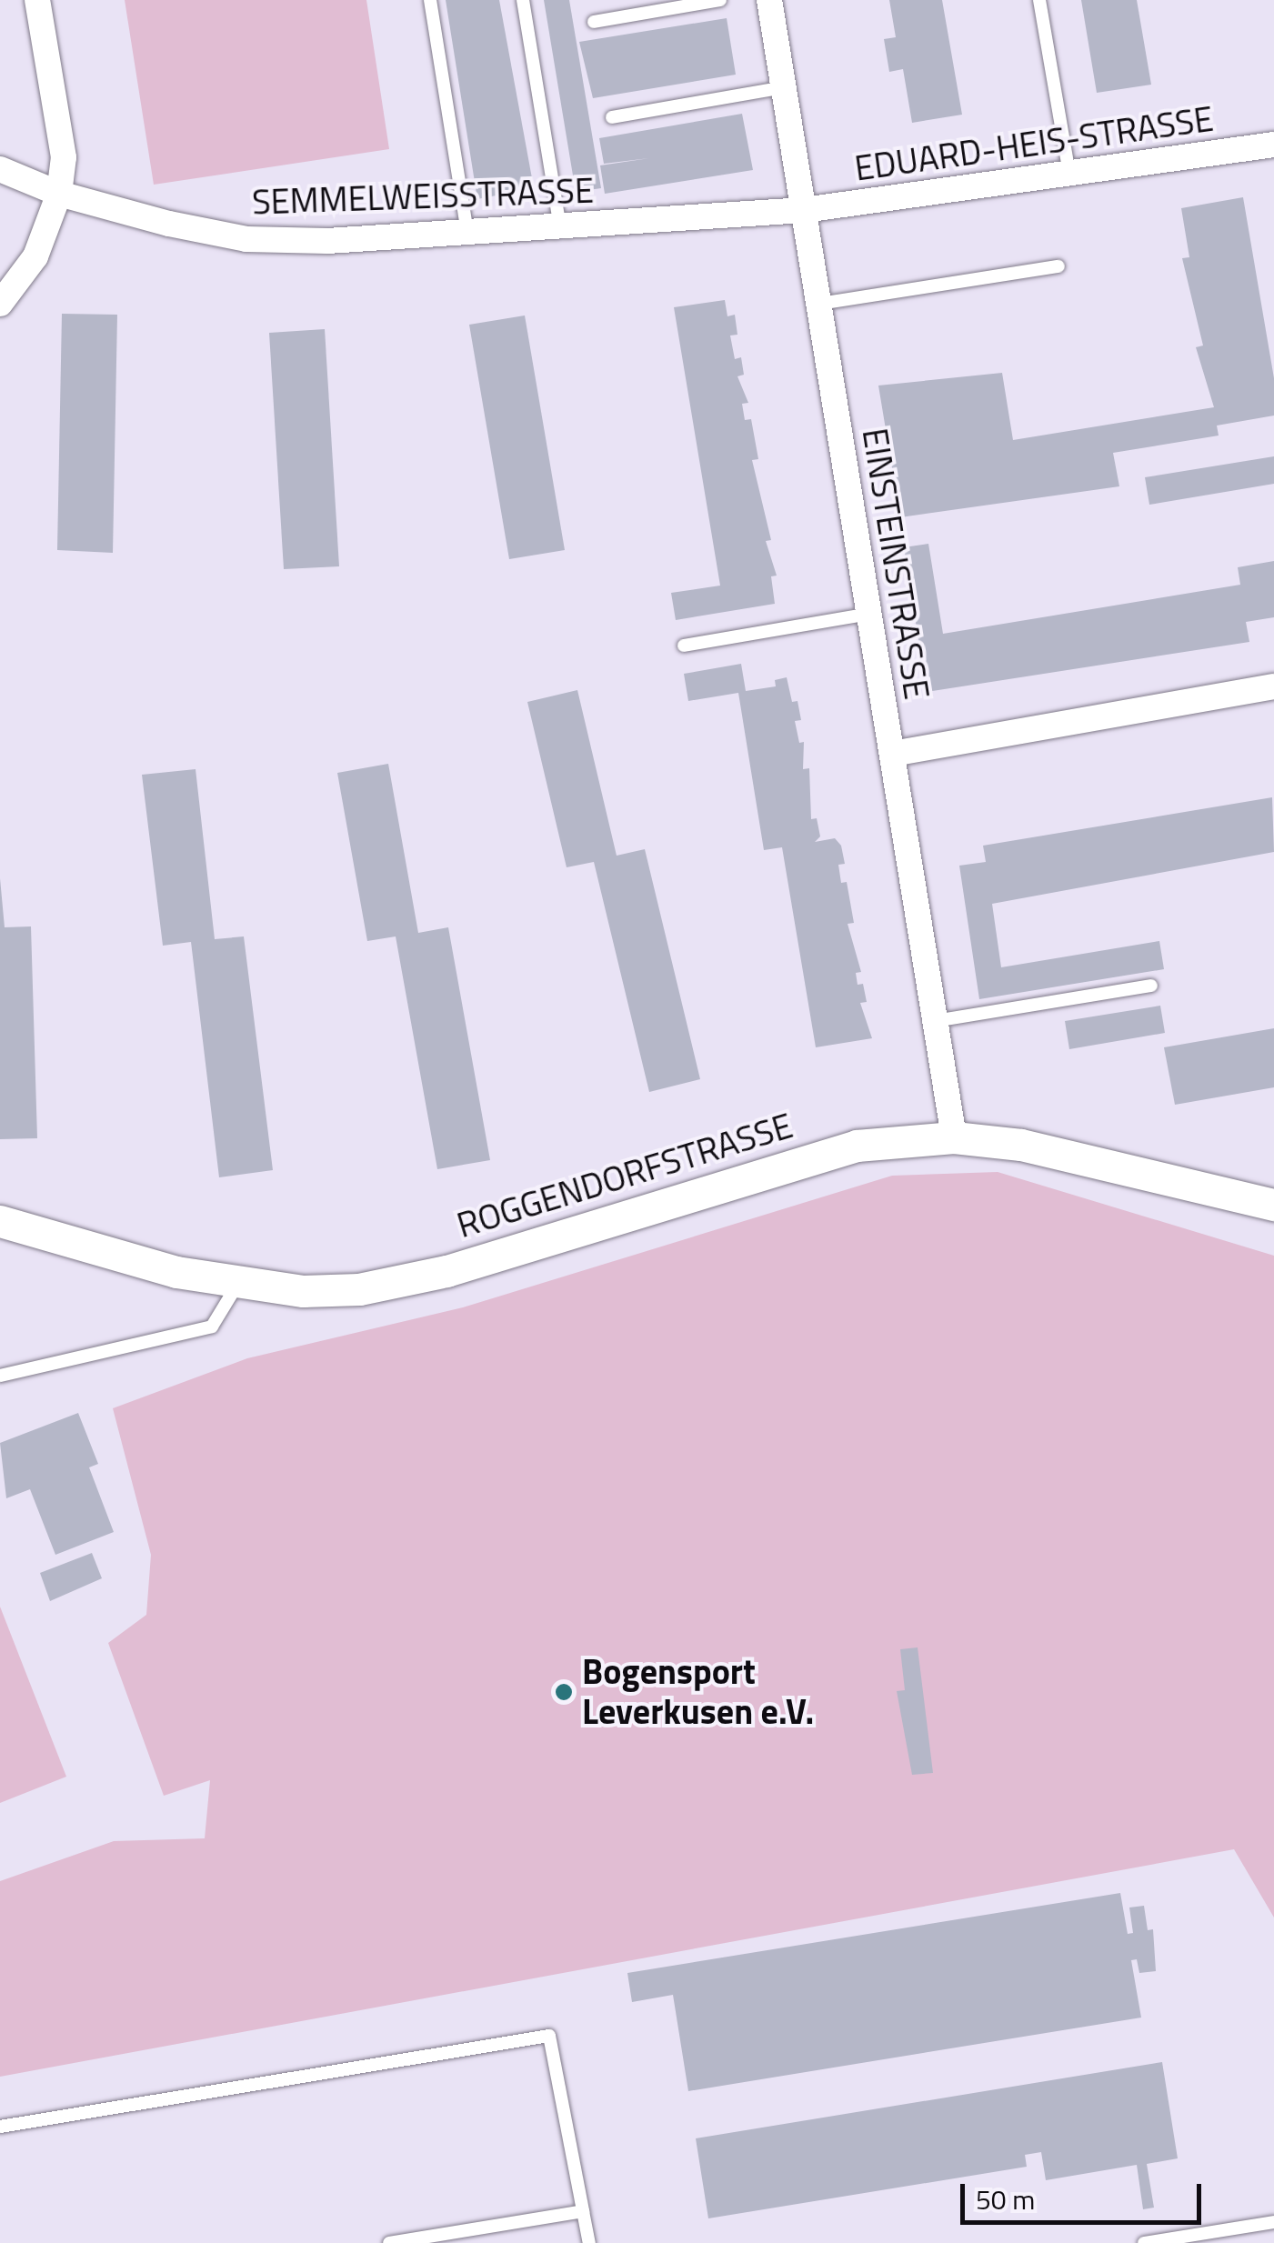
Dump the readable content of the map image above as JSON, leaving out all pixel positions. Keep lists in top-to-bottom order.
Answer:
{
  "streets": {
    "street": [
      "EDUARD-HEIS-STRASSE",
      "SEMMELWEISSTRASSE",
      "EINSTEINSTRASSE",
      "ROGGENDORFSTRASSE"
    ]
  },
  "crossings": [
    ["EDUARD-HEIS-STRASSE", "SEMMELWEISSTRASSE"],
    ["EDUARD-HEIS-STRASSE", "EINSTEINSTRASSE"],
    ["SEMMELWEISSTRASSE", "EINSTEINSTRASSE"],
    ["EINSTEINSTRASSE", "ROGGENDORFSTRASSE"]
  ],
  "places": ["Bogensport Leverkusen e.V."],
  "scale_bar": "50 m"
}
